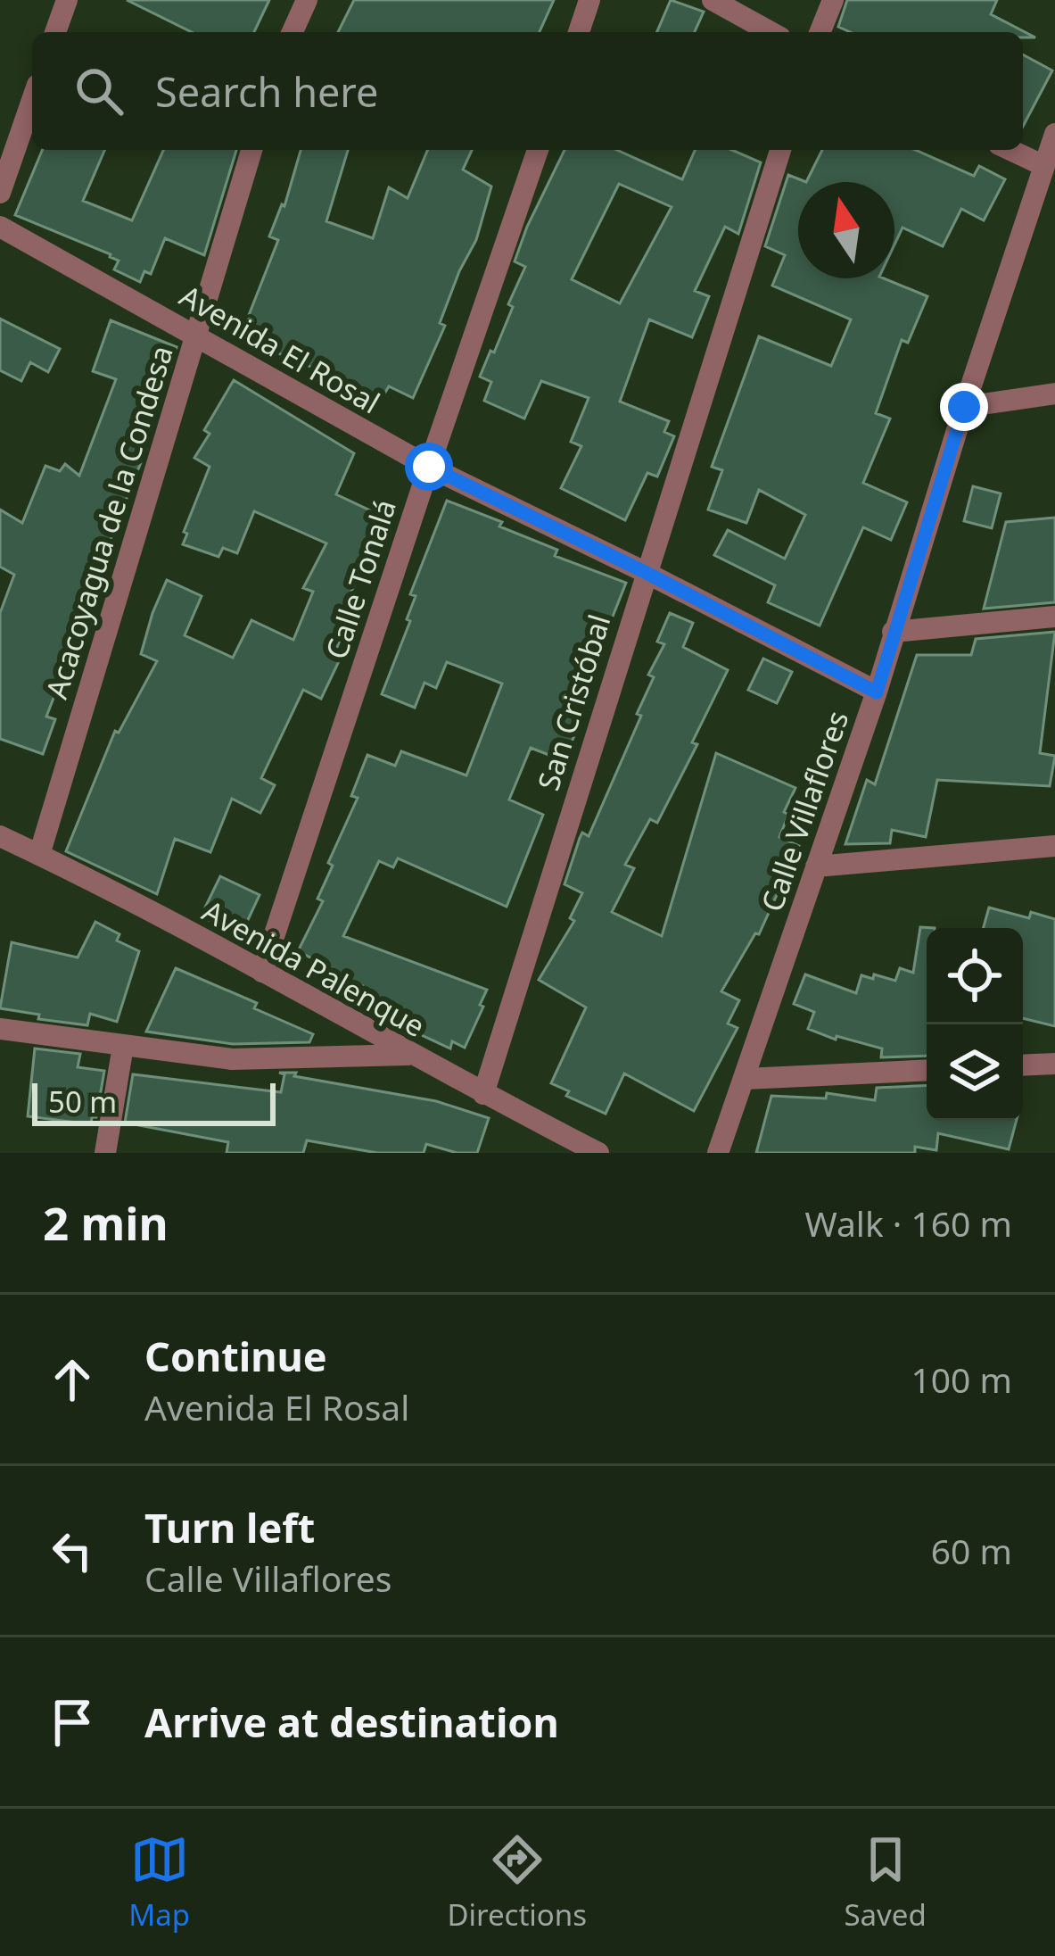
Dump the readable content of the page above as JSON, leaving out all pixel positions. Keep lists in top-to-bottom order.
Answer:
{
  "streets": {
    "street": [
      "Avenida El Rosal",
      "Acacoyagua de la Condesa",
      "Calle Tonalá",
      "San Cristóbal",
      "Calle Villaflores",
      "Avenida Palenque"
    ]
  },
  "crossings": [
    ["Avenida El Rosal", "Acacoyagua de la Condesa"],
    ["Avenida El Rosal", "Calle Tonalá"],
    ["Avenida El Rosal", "San Cristóbal"],
    ["Avenida El Rosal", "Calle Villaflores"],
    ["Acacoyagua de la Condesa", "Avenida Palenque"],
    ["Calle Tonalá", "Avenida Palenque"],
    ["San Cristóbal", "Avenida Palenque"]
  ],
  "scale_bar": "50 m",
  "north": "top",
  "page": {
    "search": "Search here",
    "scale": "50 m",
    "heading": ["2 min", "Walk · 160 m"],
    "list": [
      ["Continue", "Avenida El Rosal", "100 m"],
      ["Turn left", "Calle Villaflores", "60 m"],
      "Arrive at destination"
    ],
    "nav": ["Map", "Directions", "Saved"]
  }
}
